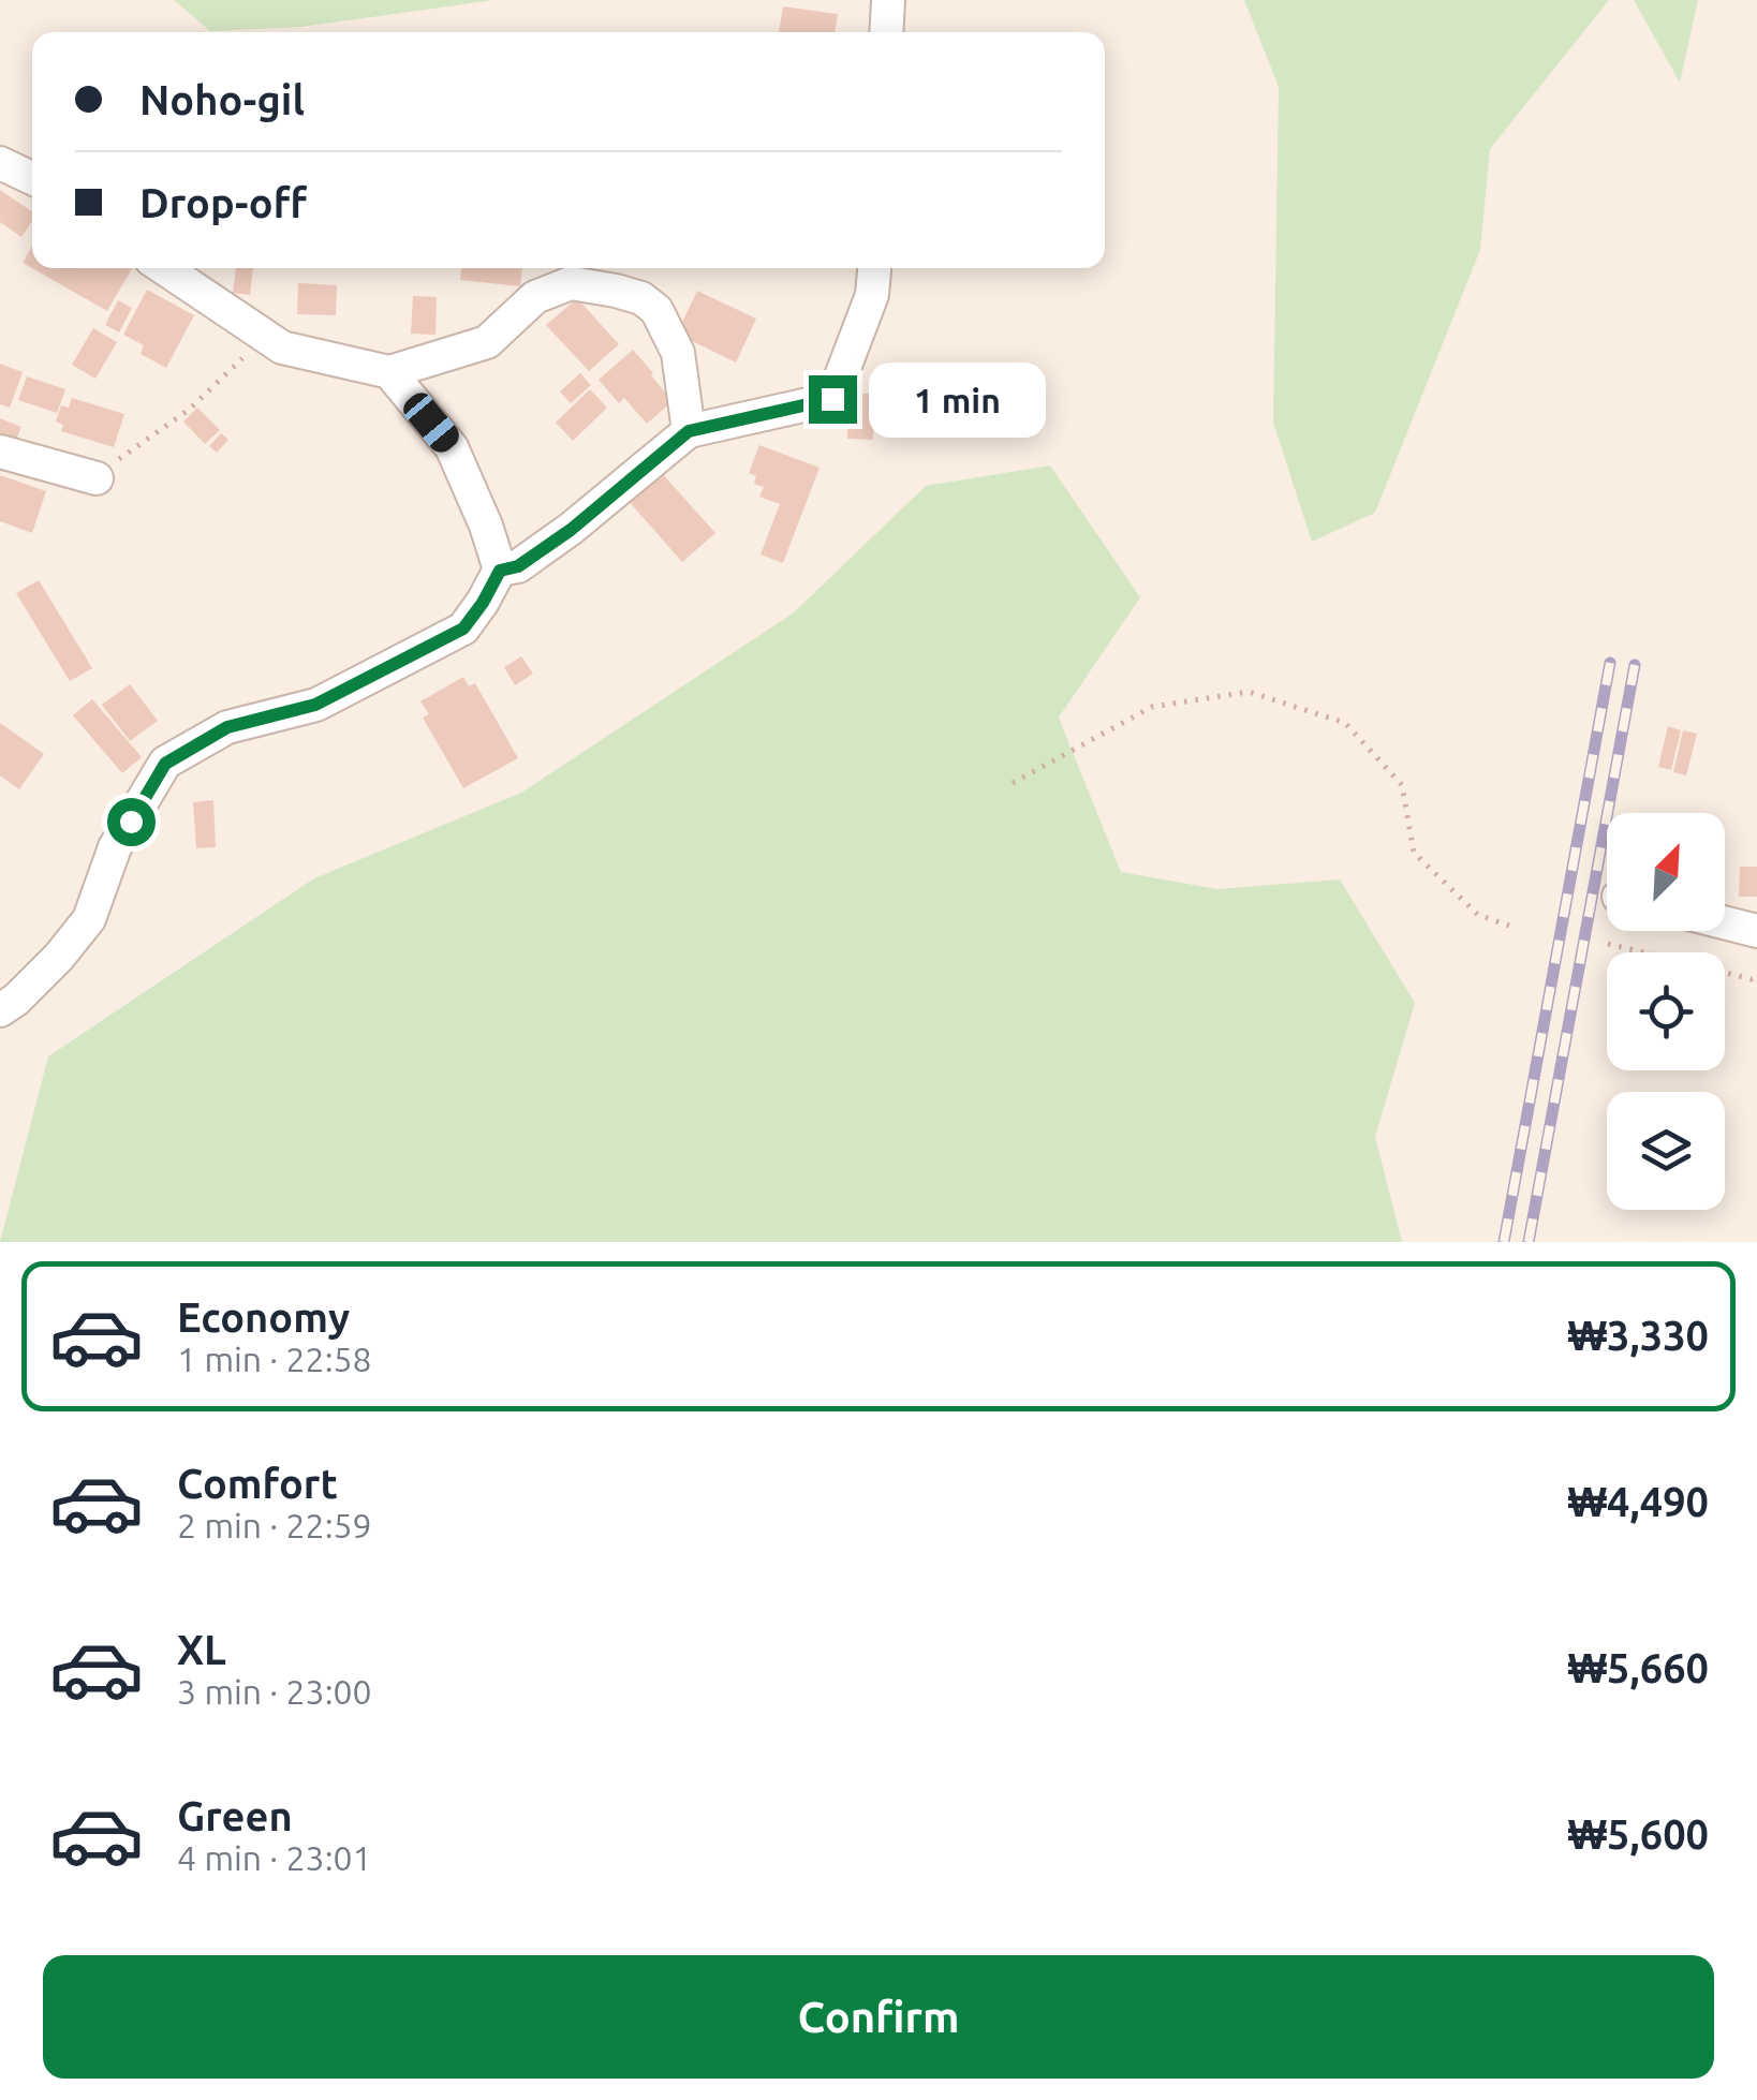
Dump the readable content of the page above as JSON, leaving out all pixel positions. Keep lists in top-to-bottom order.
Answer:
{
  "north": "top right",
  "page": {
    "banner": ["Noho-gil", "Drop-off"],
    "bubble": "1 min",
    "list": [
      {
        "name": "Economy",
        "note": "1 min · 22:58",
        "value": "₩3,330"
      },
      {
        "name": "Comfort",
        "note": "2 min · 22:59",
        "value": "₩4,490"
      },
      {
        "name": "XL",
        "note": "3 min · 23:00",
        "value": "₩5,660"
      },
      {
        "name": "Green",
        "note": "4 min · 23:01",
        "value": "₩5,600"
      }
    ],
    "buttons": "Confirm"
  }
}
